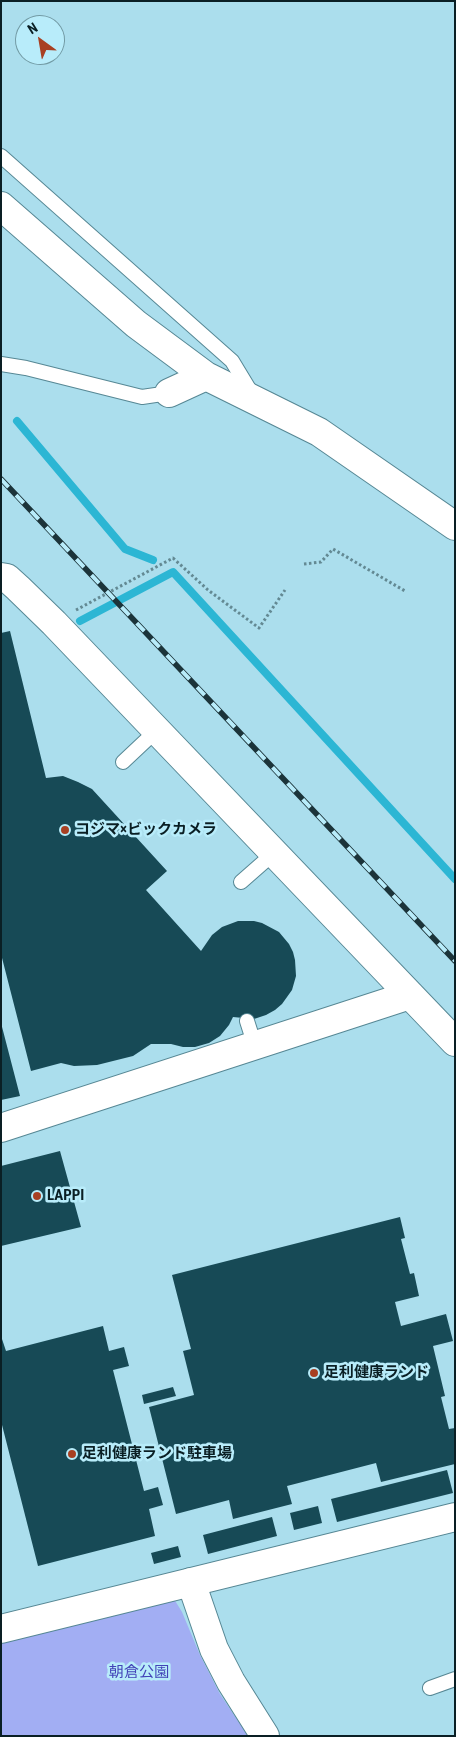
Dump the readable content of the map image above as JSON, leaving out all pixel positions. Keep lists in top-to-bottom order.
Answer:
{
  "parks": ["朝倉公園"],
  "places": [
    "コジマ×ビックカメラ",
    "LAPPI",
    "足利健康ランド",
    "足利健康ランド駐車場"
  ],
  "north": "top left"
}
